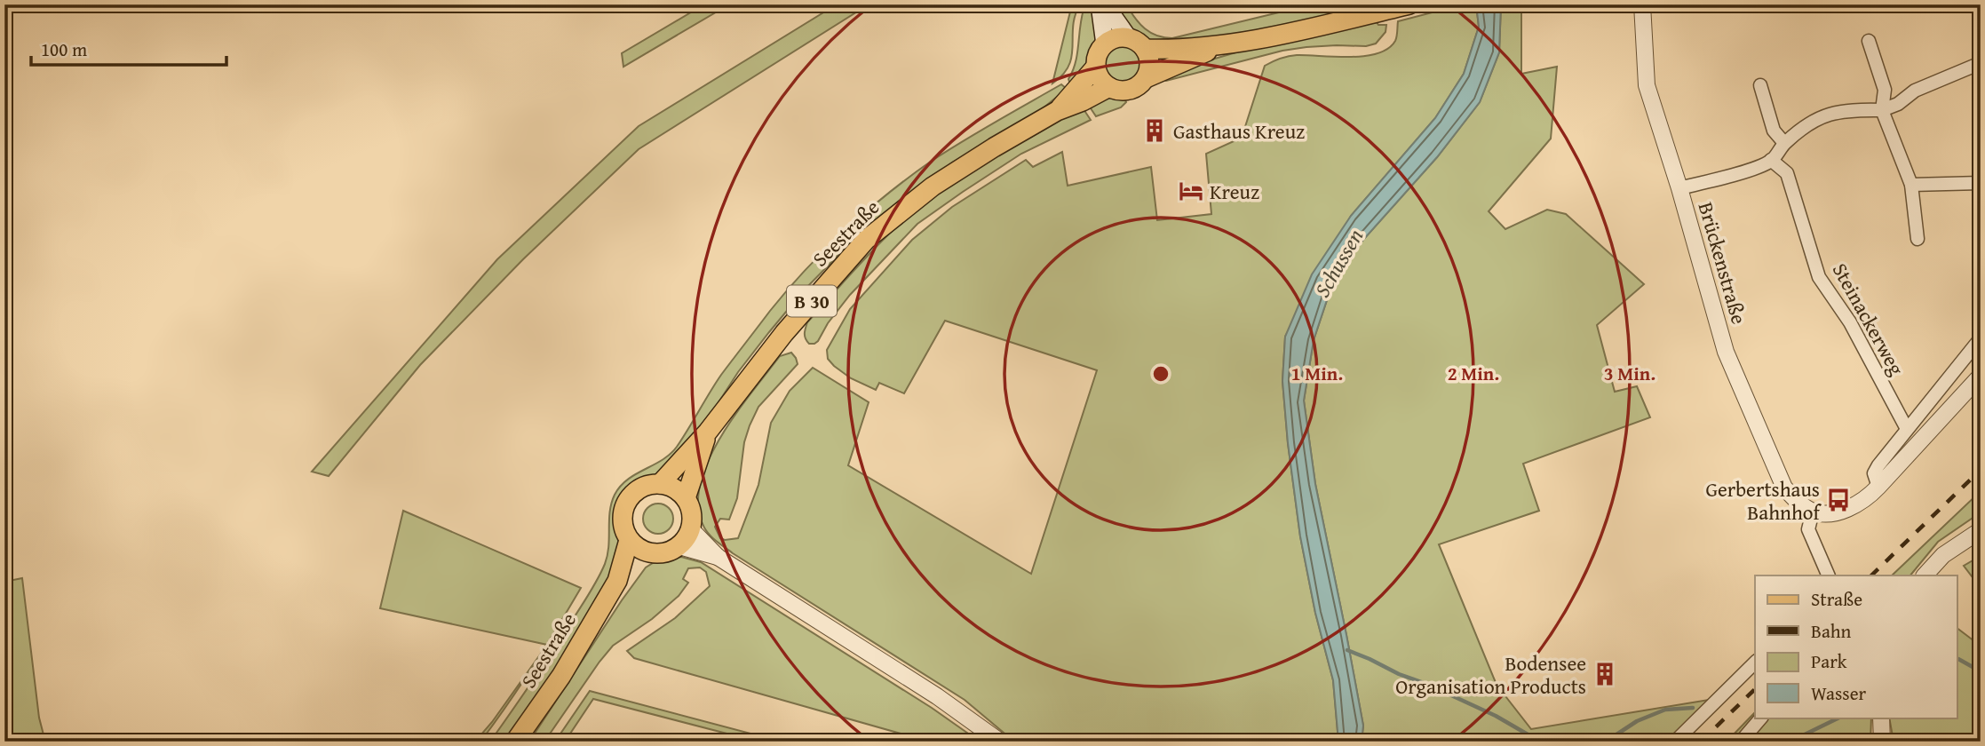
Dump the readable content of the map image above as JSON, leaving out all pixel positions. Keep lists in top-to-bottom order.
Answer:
{
  "streets": {
    "main road": ["Seestraße", "B 30"],
    "street": ["Brückenstraße", "Steinackerweg"]
  },
  "water": ["Schussen"],
  "places": {
    "building": ["Gasthaus Kreuz", "Bodensee Organisation Products"],
    "hotel": ["Kreuz"],
    "bus stop": ["Gerbertshaus Bahnhof"]
  },
  "legend": [
    "Straße",
    "Bahn",
    "Park",
    "Wasser"
  ],
  "scale_bar": "100 m",
  "rings": ["1 Min.", "2 Min.", "3 Min."]
}
